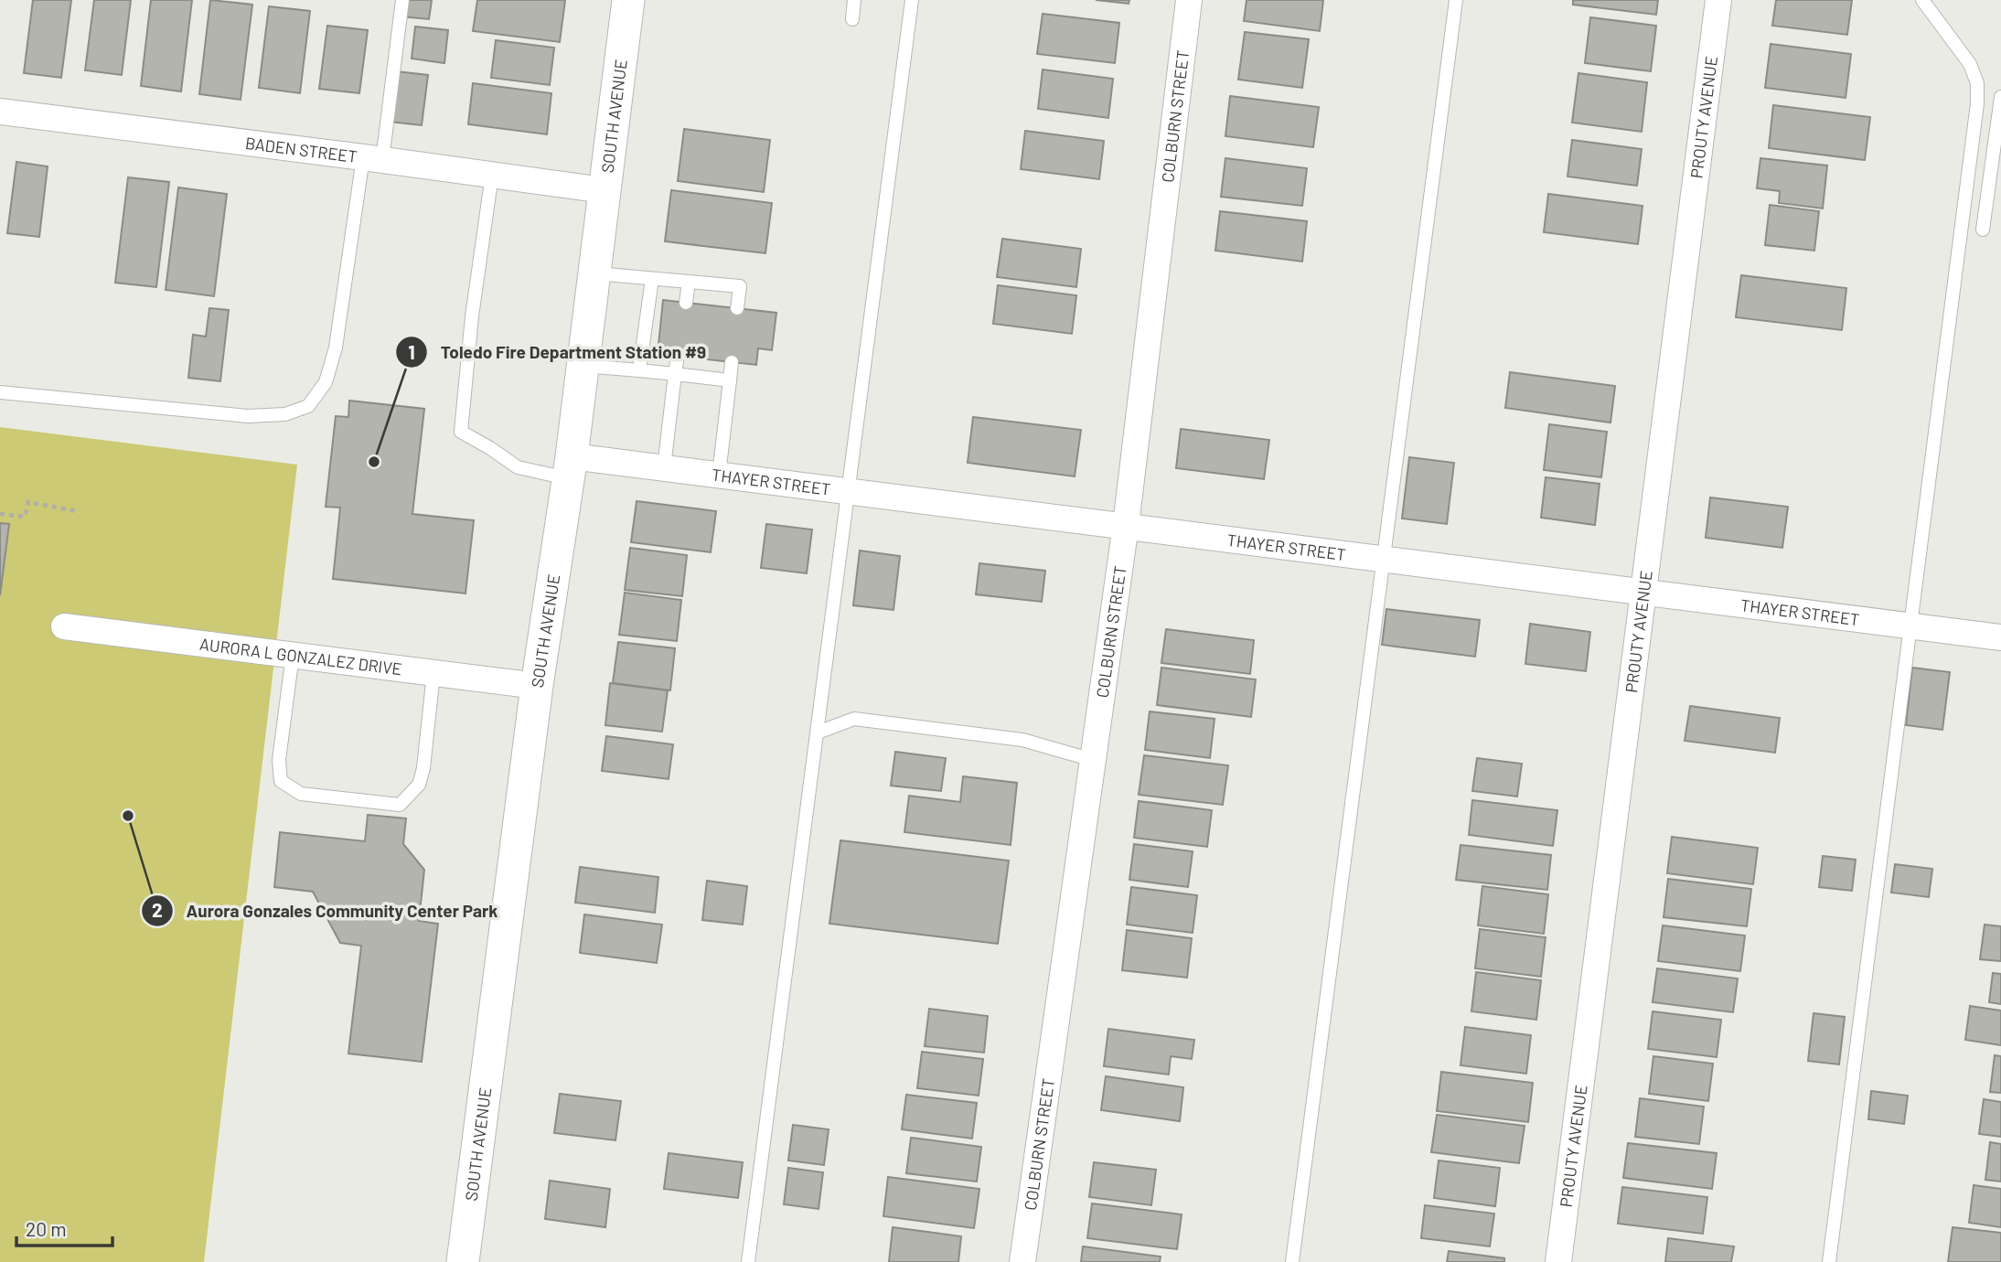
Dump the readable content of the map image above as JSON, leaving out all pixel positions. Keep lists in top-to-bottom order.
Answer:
{
  "streets": {
    "street": [
      "PROUTY AVENUE",
      "SOUTH AVENUE",
      "COLBURN STREET",
      "BADEN STREET",
      "THAYER STREET",
      "AURORA L GONZALEZ DRIVE"
    ]
  },
  "crossings": [
    ["PROUTY AVENUE", "THAYER STREET"],
    ["SOUTH AVENUE", "BADEN STREET"],
    ["SOUTH AVENUE", "THAYER STREET"],
    ["SOUTH AVENUE", "AURORA L GONZALEZ DRIVE"],
    ["COLBURN STREET", "THAYER STREET"]
  ],
  "places": ["Toledo Fire Department Station #9", "Aurora Gonzales Community Center Park"],
  "scale_bar": "20 m"
}
